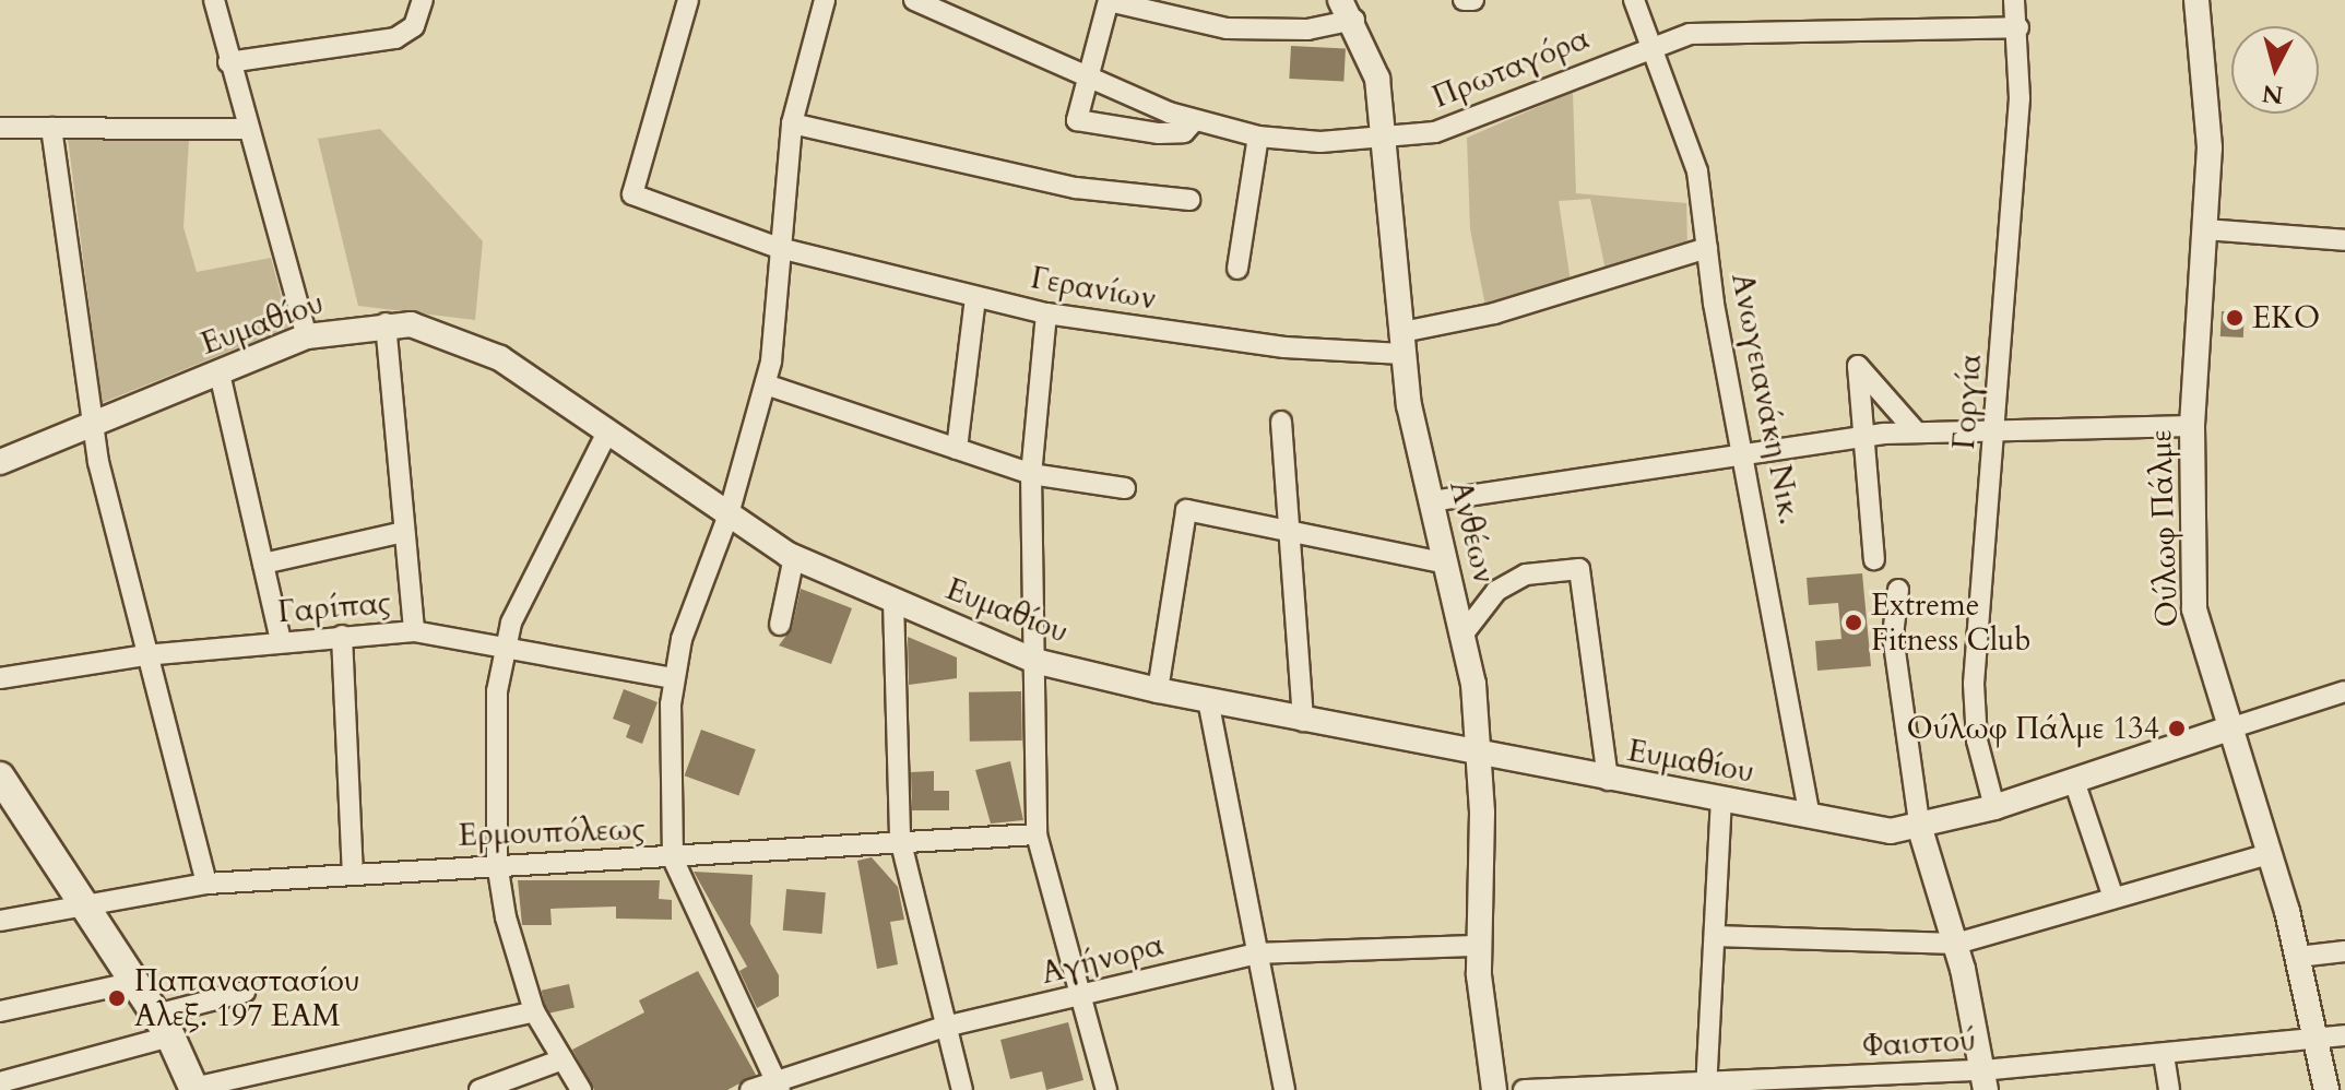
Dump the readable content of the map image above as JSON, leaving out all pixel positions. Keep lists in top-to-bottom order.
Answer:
{
  "streets": {
    "street": [
      "Πρωταγόρα",
      "Γερανίων",
      "Ευμαθίου",
      "Ανωγειανάκη Νικ.",
      "Γοργία",
      "Ούλωφ Πάλμε",
      "Ανθέων",
      "Γαρίπας",
      "Ερμουπόλεως",
      "Αγήνορα",
      "Φαιστού"
    ]
  },
  "crossings": [
    ["Πρωταγόρα", "Ανωγειανάκη Νικ."],
    ["Πρωταγόρα", "Γοργία"],
    ["Πρωταγόρα", "Ανθέων"],
    ["Γερανίων", "Ανωγειανάκη Νικ."],
    ["Γερανίων", "Ανθέων"],
    ["Ευμαθίου", "Ανωγειανάκη Νικ."],
    ["Ευμαθίου", "Γοργία"],
    ["Ευμαθίου", "Ούλωφ Πάλμε"],
    ["Ευμαθίου", "Ανθέων"],
    ["Ούλωφ Πάλμε", "Φαιστού"],
    ["Ανθέων", "Αγήνορα"]
  ],
  "places": [
    "EKO",
    "Extreme Fitness Club",
    "Ούλωφ Πάλμε 134",
    "Παπαναστασίου Αλεξ. 197 ΕΑΜ"
  ],
  "north": "bottom"
}
